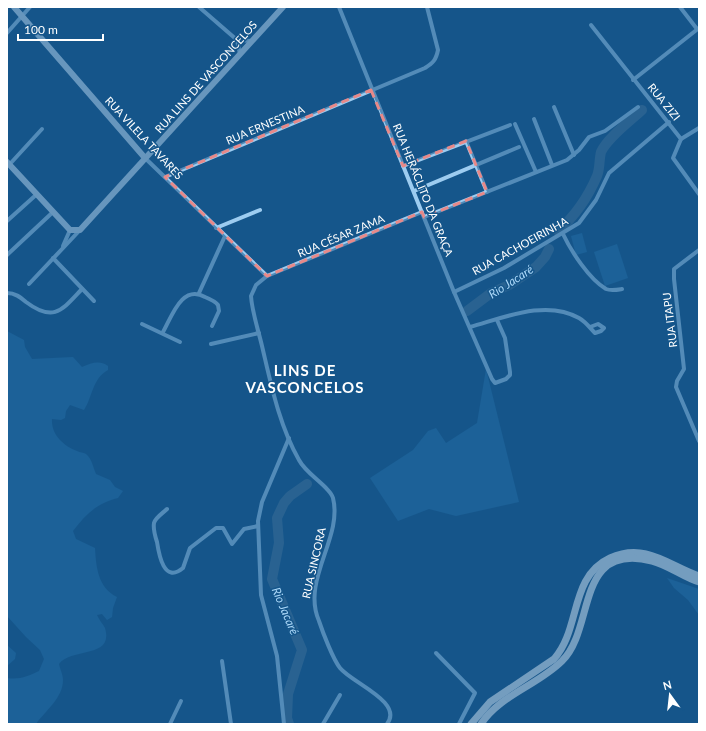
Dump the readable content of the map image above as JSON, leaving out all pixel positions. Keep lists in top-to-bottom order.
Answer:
{
  "streets": {
    "street": [
      "RUA LINS DE VASCONCELOS",
      "RUA ZIZI",
      "RUA ERNESTINA",
      "RUA VILELA TAVARES",
      "RUA HERÁCLITO DA GRAÇA",
      "RUA CÉSAR ZAMA",
      "RUA CACHOEIRINHA",
      "RUA ITAPU",
      "RUA SINCORA"
    ]
  },
  "crossings": [
    ["RUA LINS DE VASCONCELOS", "RUA VILELA TAVARES"],
    ["RUA ZIZI", "RUA CACHOEIRINHA"],
    ["RUA ERNESTINA", "RUA VILELA TAVARES"],
    ["RUA ERNESTINA", "RUA HERÁCLITO DA GRAÇA"],
    ["RUA VILELA TAVARES", "RUA CÉSAR ZAMA"],
    ["RUA VILELA TAVARES", "RUA SINCORA"],
    ["RUA HERÁCLITO DA GRAÇA", "RUA CÉSAR ZAMA"],
    ["RUA HERÁCLITO DA GRAÇA", "RUA CACHOEIRINHA"],
    ["RUA CÉSAR ZAMA", "RUA SINCORA"]
  ],
  "districts": ["LINS DE VASCONCELOS"],
  "water": ["Rio Jacaré"],
  "scale_bar": "100 m",
  "north": "top"
}
